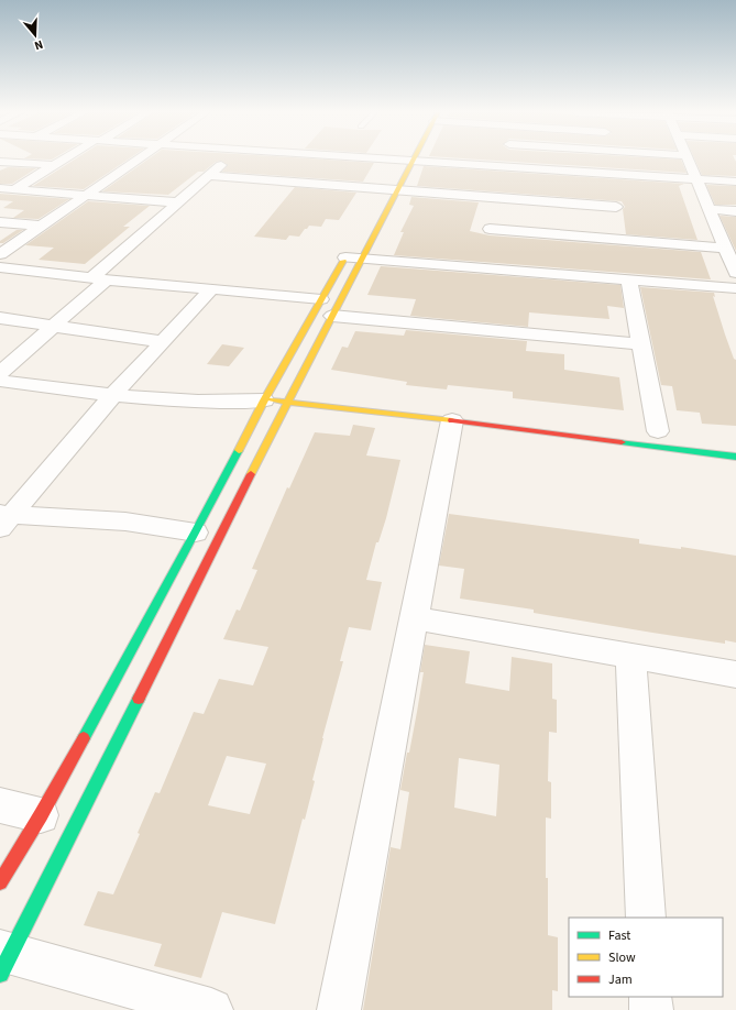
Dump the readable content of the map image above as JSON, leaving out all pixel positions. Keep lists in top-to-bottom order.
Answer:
{
  "legend": ["Fast", "Slow", "Jam"],
  "north": "bottom"
}
